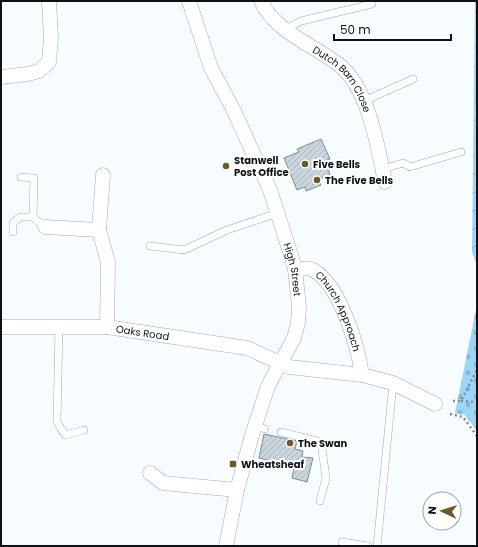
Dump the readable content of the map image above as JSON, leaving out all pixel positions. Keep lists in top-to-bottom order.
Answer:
{
  "streets": {
    "street": [
      "Dutch Barn Close",
      "High Street",
      "Church Approach",
      "Oaks Road"
    ]
  },
  "crossings": [
    ["High Street", "Church Approach"],
    ["High Street", "Oaks Road"]
  ],
  "places": {
    "other": [
      "Five Bells",
      "Stanwell Post Office",
      "The Five Bells",
      "The Swan"
    ],
    "transit": ["Wheatsheaf"]
  },
  "scale_bar": "50 m",
  "north": "left"
}
